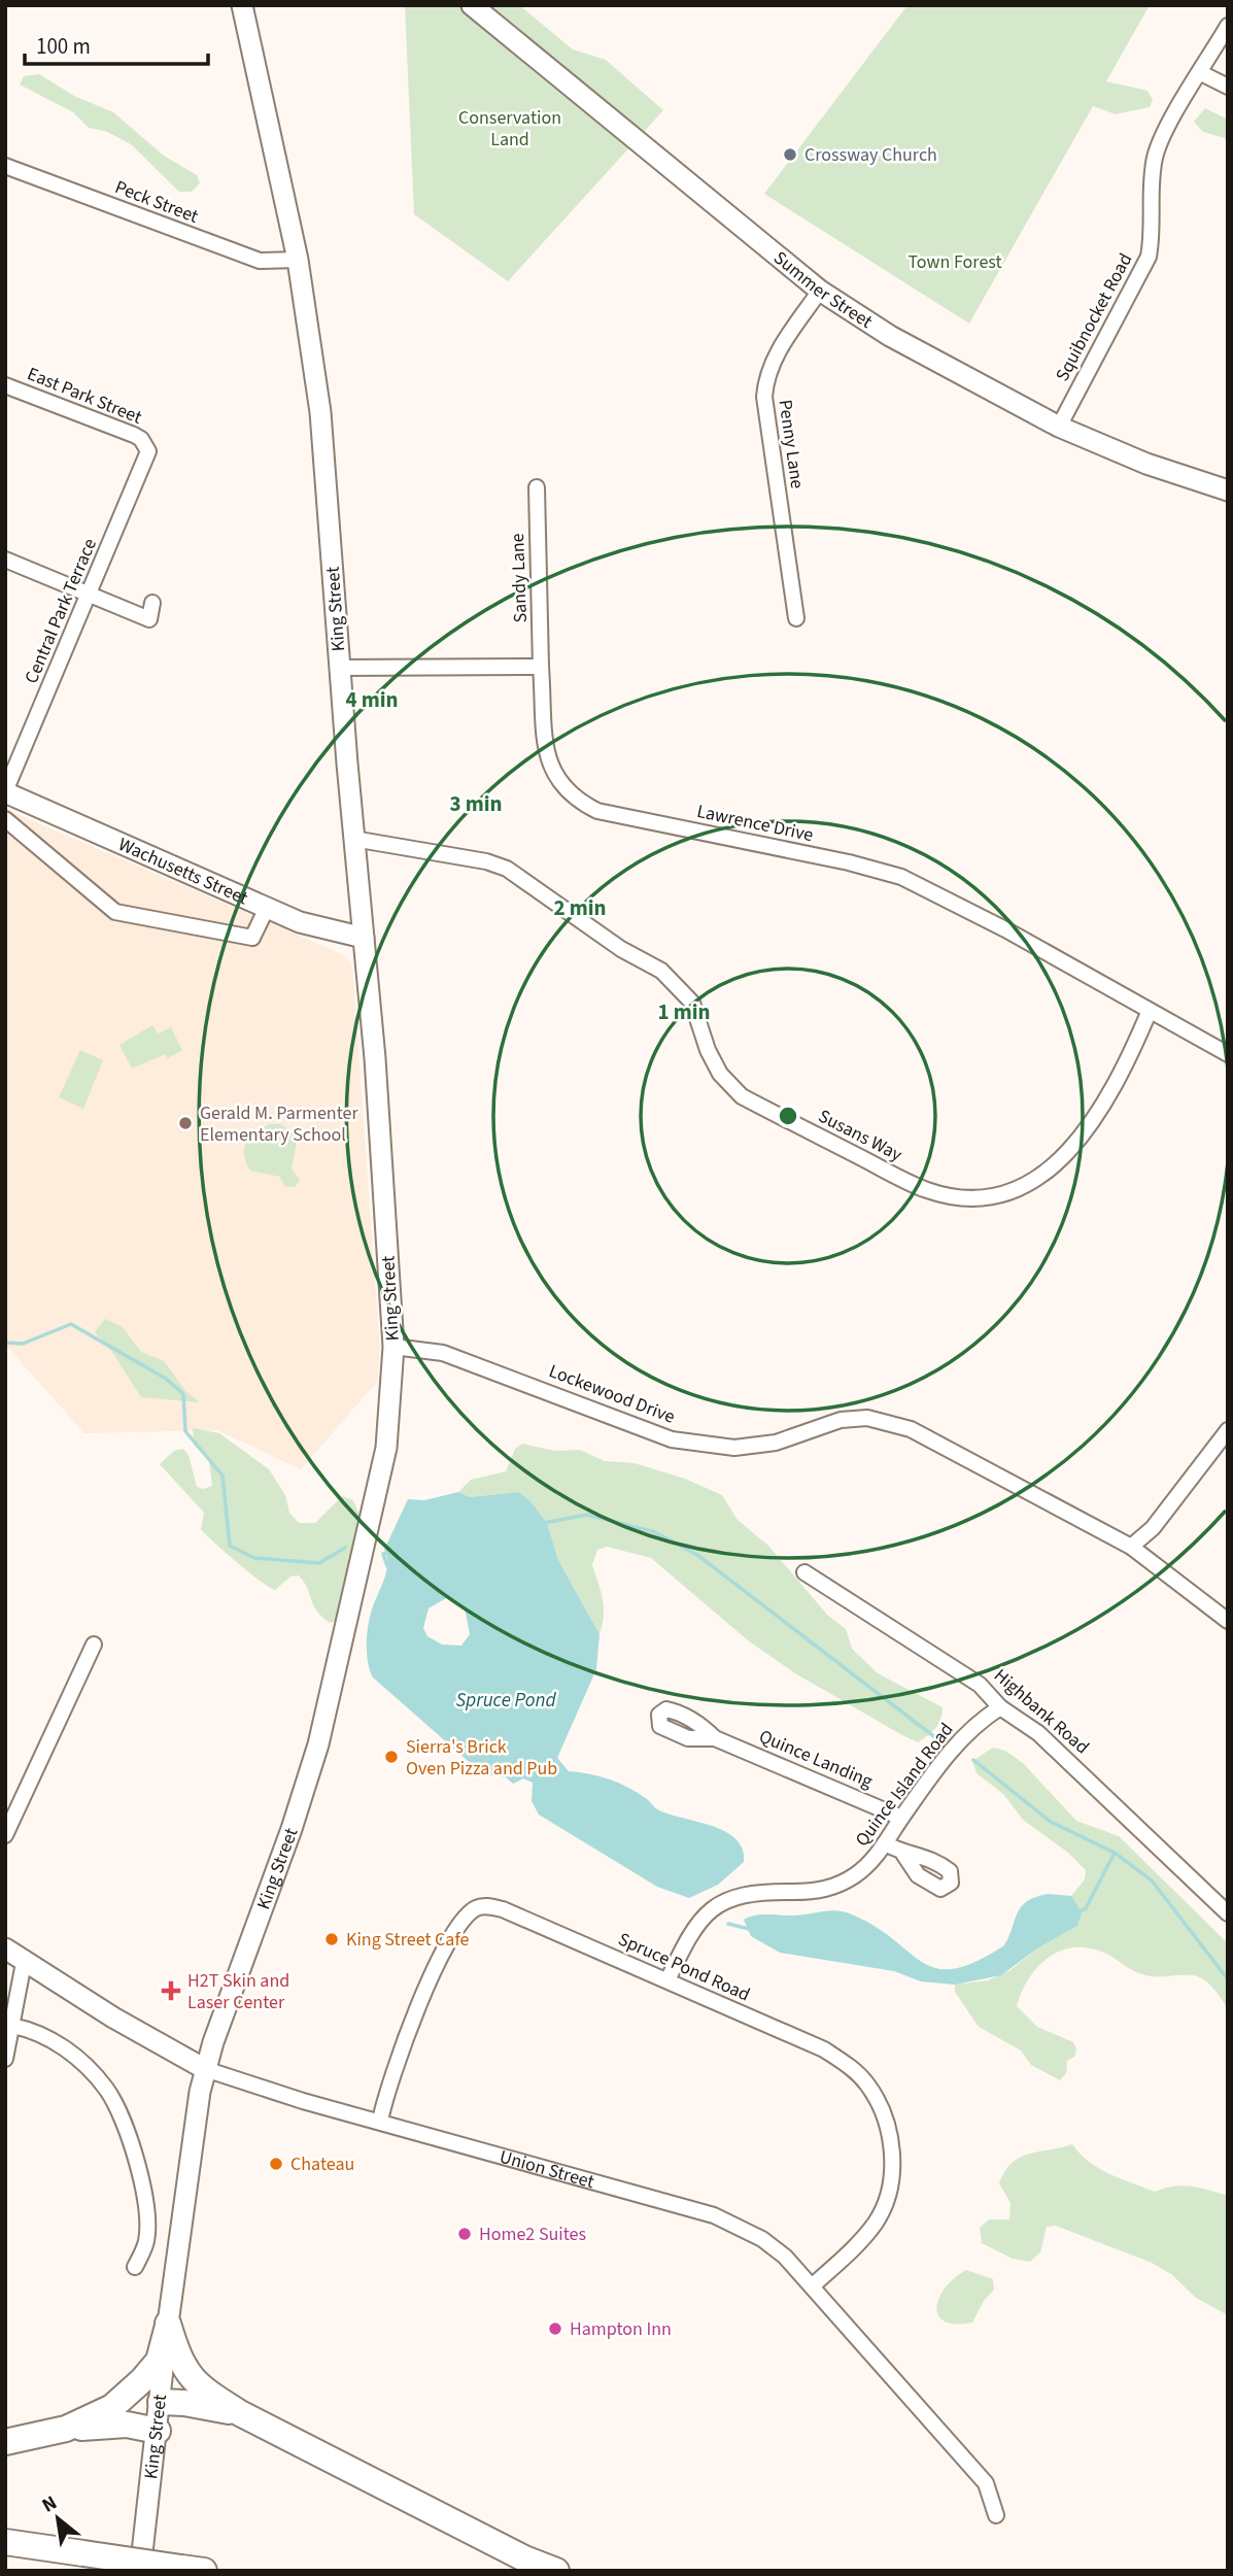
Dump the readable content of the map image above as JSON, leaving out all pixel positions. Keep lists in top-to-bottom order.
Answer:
{
  "streets": {
    "main road": [
      "Summer Street",
      "King Street",
      "Wachusetts Street",
      "Union Street"
    ],
    "street": [
      "Peck Street",
      "Squibnocket Road",
      "East Park Street",
      "Penny Lane",
      "Sandy Lane",
      "Central Park Terrace",
      "Lawrence Drive",
      "Susans Way",
      "Lockewood Drive",
      "Highbank Road",
      "Quince Landing",
      "Quince Island Road",
      "Spruce Pond Road"
    ]
  },
  "crossings": [
    ["Peck Street", "King Street"],
    ["Summer Street", "Squibnocket Road"],
    ["Summer Street", "Penny Lane"],
    ["East Park Street", "Central Park Terrace"],
    ["Sandy Lane", "Lawrence Drive"],
    ["King Street", "Wachusetts Street"],
    ["King Street", "Susans Way"],
    ["King Street", "Lockewood Drive"],
    ["King Street", "Union Street"],
    ["Central Park Terrace", "Wachusetts Street"],
    ["Lawrence Drive", "Susans Way"],
    ["Highbank Road", "Quince Island Road"],
    ["Quince Landing", "Quince Island Road"],
    ["Quince Island Road", "Spruce Pond Road"],
    ["Spruce Pond Road", "Union Street"]
  ],
  "water": ["Spruce Pond"],
  "parks": ["Conservation Land", "Town Forest"],
  "places": {
    "other": [
      "Crossway Church",
      "Gerald M. Parmenter Elementary School",
      "Sierra's Brick Oven Pizza and Pub",
      "King Street Cafe",
      "Chateau",
      "Home2 Suites",
      "Hampton Inn"
    ],
    "health": ["H2T Skin and Laser Center"]
  },
  "scale_bar": "100 m",
  "north": "top left",
  "rings": [
    "4 min",
    "3 min",
    "2 min",
    "1 min"
  ]
}
